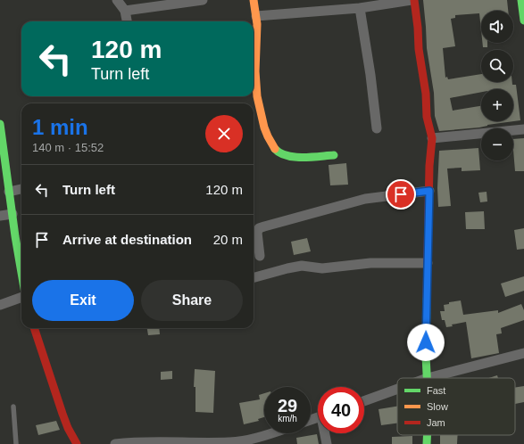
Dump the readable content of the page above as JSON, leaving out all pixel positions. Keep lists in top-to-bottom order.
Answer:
{
  "legend": ["Fast", "Slow", "Jam"],
  "page": {
    "map_buttons": ["+", "−"],
    "turn": ["120 m", "Turn left"],
    "heading": ["1 min", "140 m · 15:52"],
    "list": [
      {
        "name": "Turn left",
        "value": "120 m"
      },
      {
        "name": "Arrive at destination",
        "value": "20 m"
      }
    ],
    "buttons": ["Exit", "Share"],
    "speed": "29 km/h",
    "limit": "40"
  }
}
